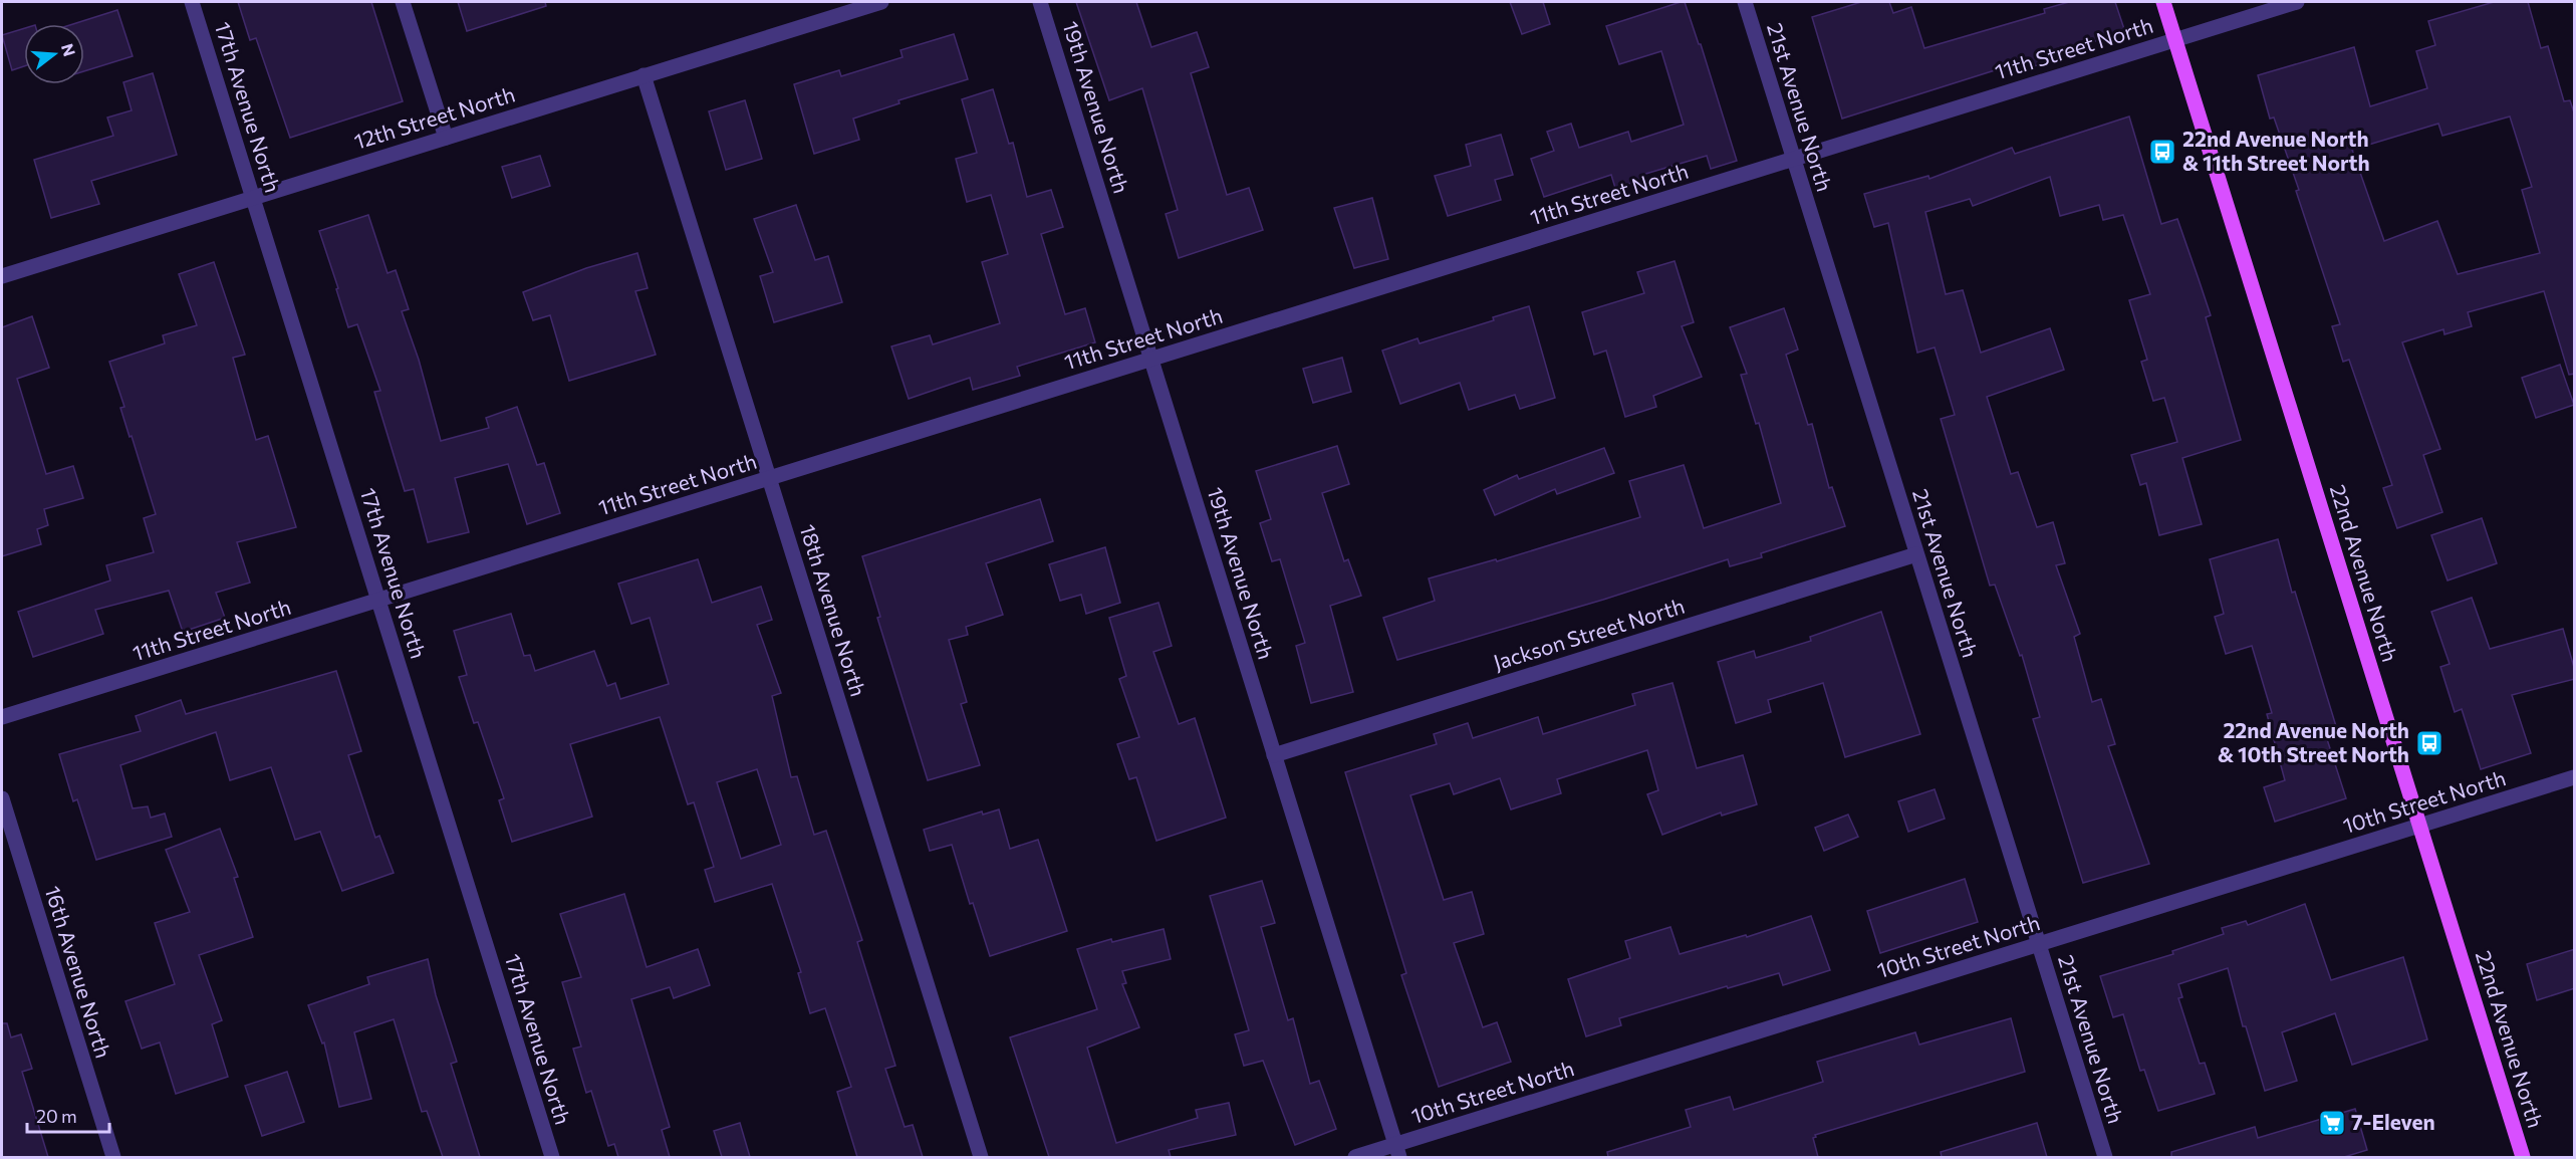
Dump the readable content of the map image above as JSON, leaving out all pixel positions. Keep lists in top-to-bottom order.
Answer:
{
  "streets": {
    "main road": ["22nd Avenue North"],
    "street": [
      "11th Street North",
      "17th Avenue North",
      "19th Avenue North",
      "21st Avenue North",
      "12th Street North",
      "18th Avenue North",
      "Jackson Street North",
      "10th Street North",
      "16th Avenue North"
    ]
  },
  "crossings": [
    ["11th Street North", "17th Avenue North"],
    ["11th Street North", "19th Avenue North"],
    ["11th Street North", "21st Avenue North"],
    ["11th Street North", "22nd Avenue North"],
    ["11th Street North", "18th Avenue North"],
    ["17th Avenue North", "12th Street North"],
    ["19th Avenue North", "Jackson Street North"],
    ["19th Avenue North", "10th Street North"],
    ["21st Avenue North", "Jackson Street North"],
    ["21st Avenue North", "10th Street North"],
    ["12th Street North", "18th Avenue North"],
    ["22nd Avenue North", "10th Street North"]
  ],
  "places": {
    "bus stop": ["22nd Avenue North & 11th Street North", "22nd Avenue North & 10th Street North"],
    "supermarket": ["7-Eleven"]
  },
  "scale_bar": "20 m",
  "north": "right"
}
